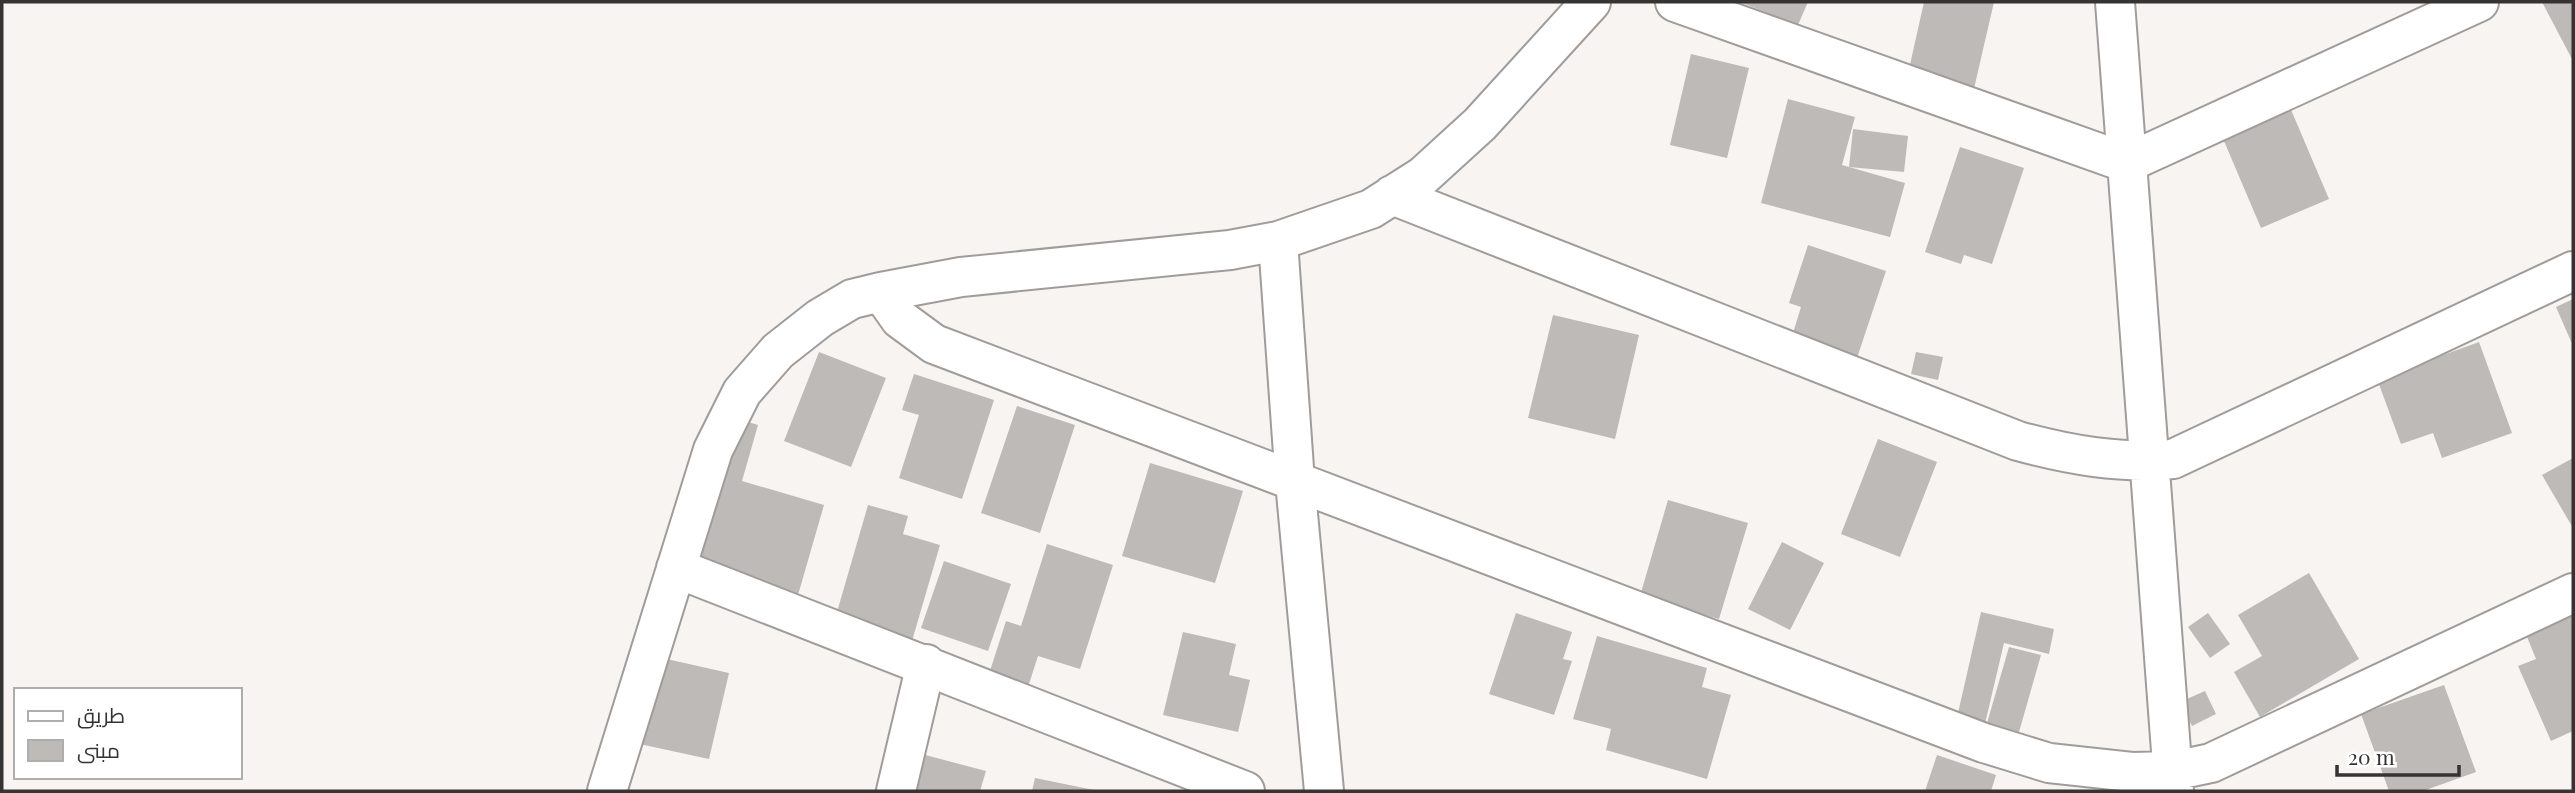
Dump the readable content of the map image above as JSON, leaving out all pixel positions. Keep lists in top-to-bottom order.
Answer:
{
  "legend": ["طريق", "مبنى"],
  "scale_bar": "20 m"
}
